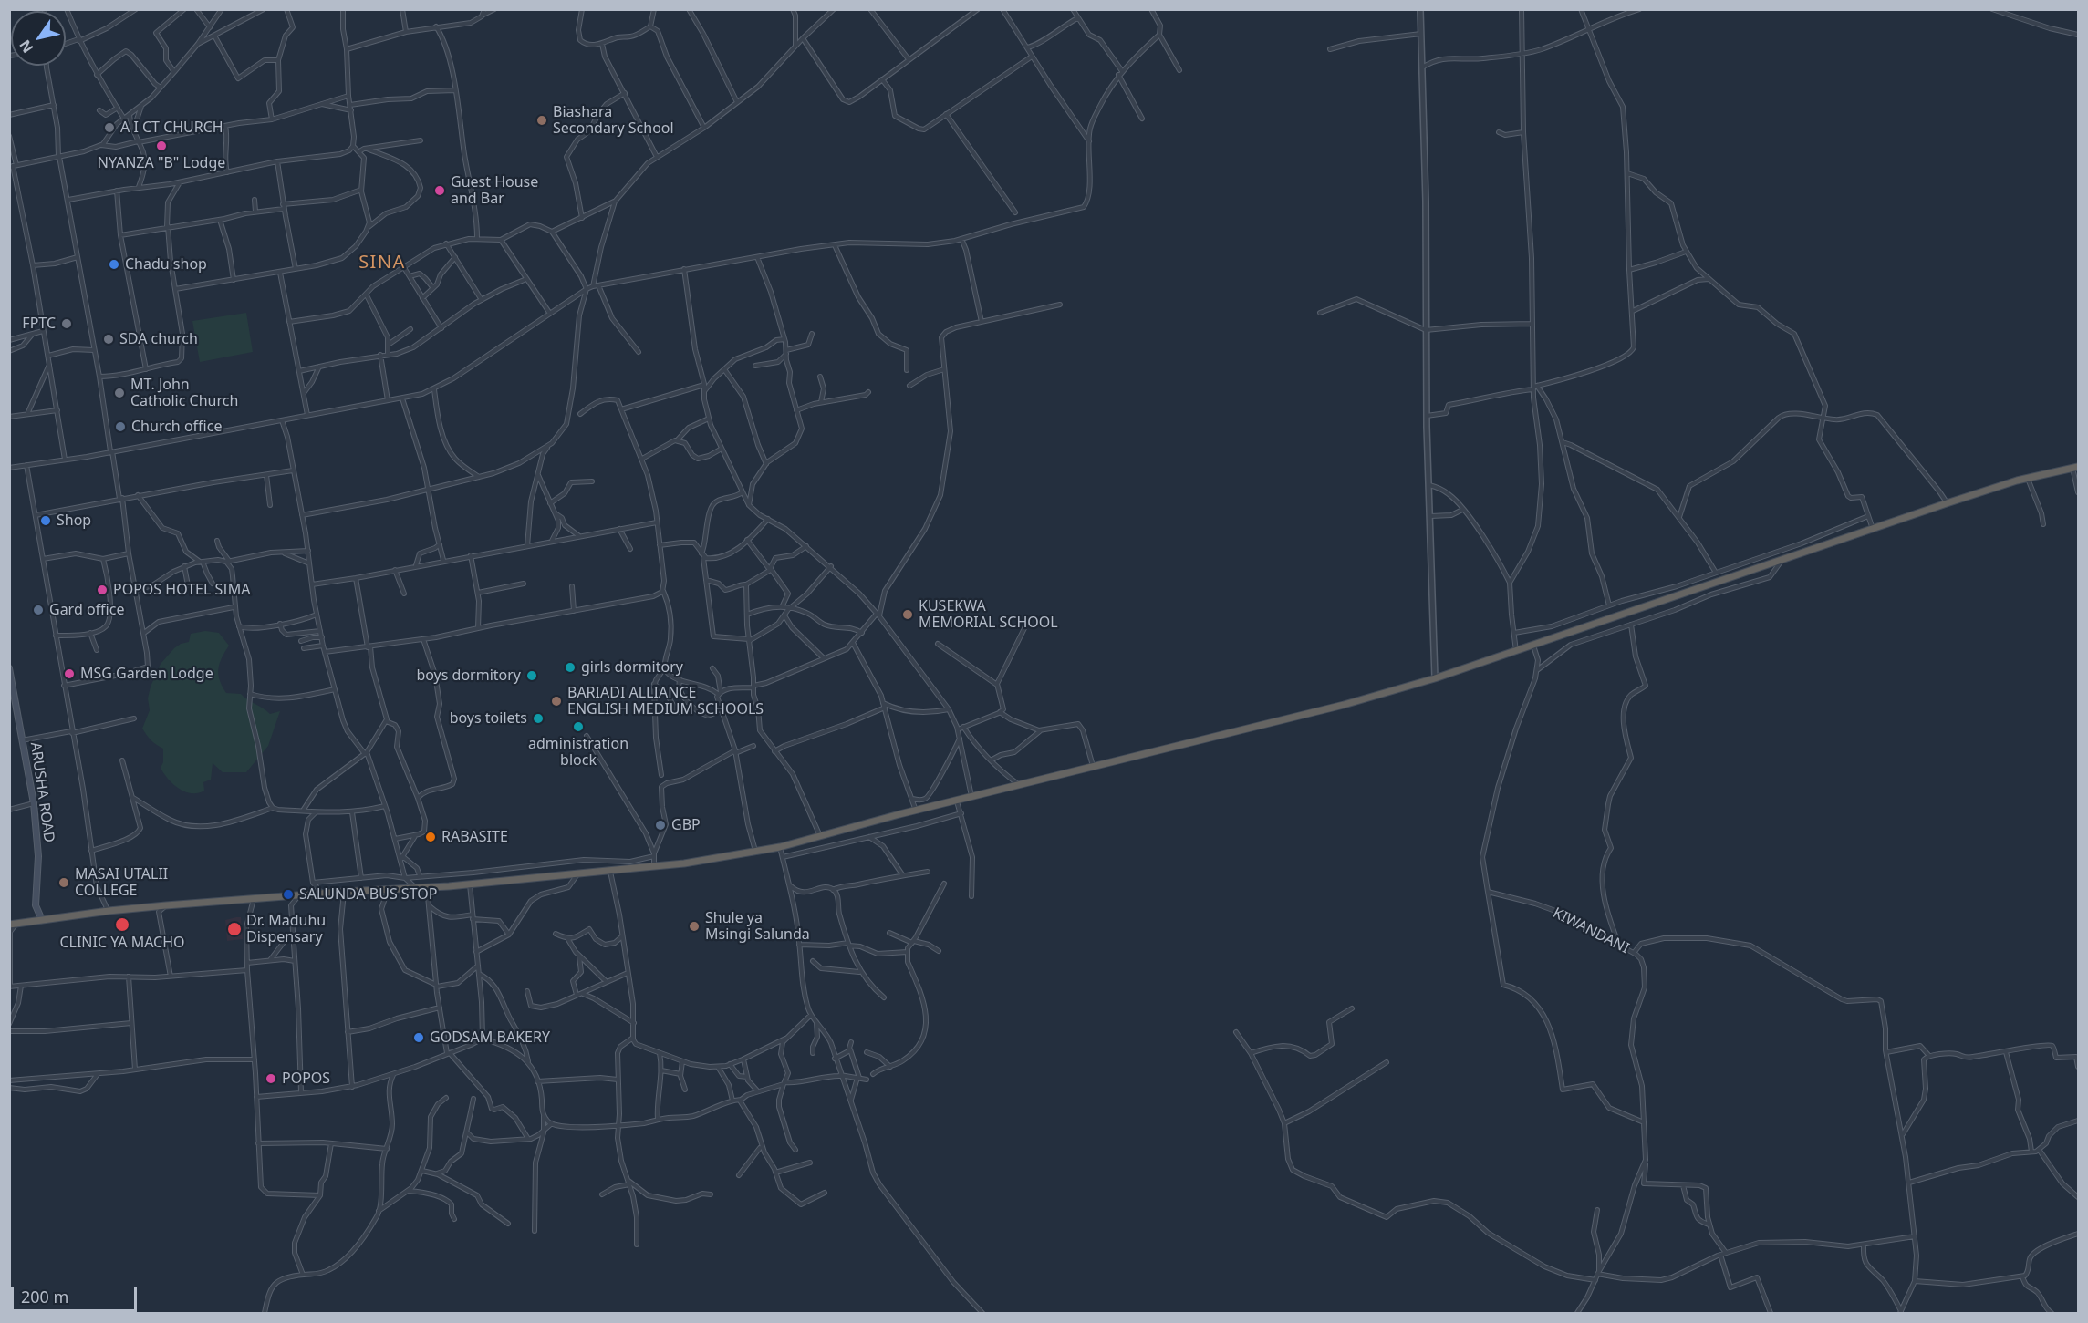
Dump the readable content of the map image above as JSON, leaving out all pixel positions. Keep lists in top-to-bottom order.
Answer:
{
  "streets": {
    "main road": ["ARUSHA ROAD"],
    "street": ["KIWANDANI"]
  },
  "districts": ["SINA"],
  "places": [
    "Biashara Secondary School",
    "A I CT CHURCH",
    "NYANZA \"B\" Lodge",
    "Guest House and Bar",
    "Chadu shop",
    "FPTC",
    "SDA church",
    "MT. John Catholic Church",
    "Church office",
    "Shop",
    "POPOS HOTEL SIMA",
    "Gard office",
    "KUSEKWA MEMORIAL SCHOOL",
    "girls dormitory",
    "MSG Garden Lodge",
    "boys dormitory",
    "BARIADI ALLIANCE ENGLISH MEDIUM SCHOOLS",
    "boys toilets",
    "administration block",
    "GBP",
    "RABASITE",
    "MASAI UTALII COLLEGE",
    "SALUNDA BUS STOP",
    "CLINIC YA MACHO",
    "Shule ya Msingi Salunda",
    "Dr. Maduhu Dispensary",
    "GODSAM BAKERY",
    "POPOS"
  ],
  "scale_bar": "200 m",
  "north": "bottom left"
}
